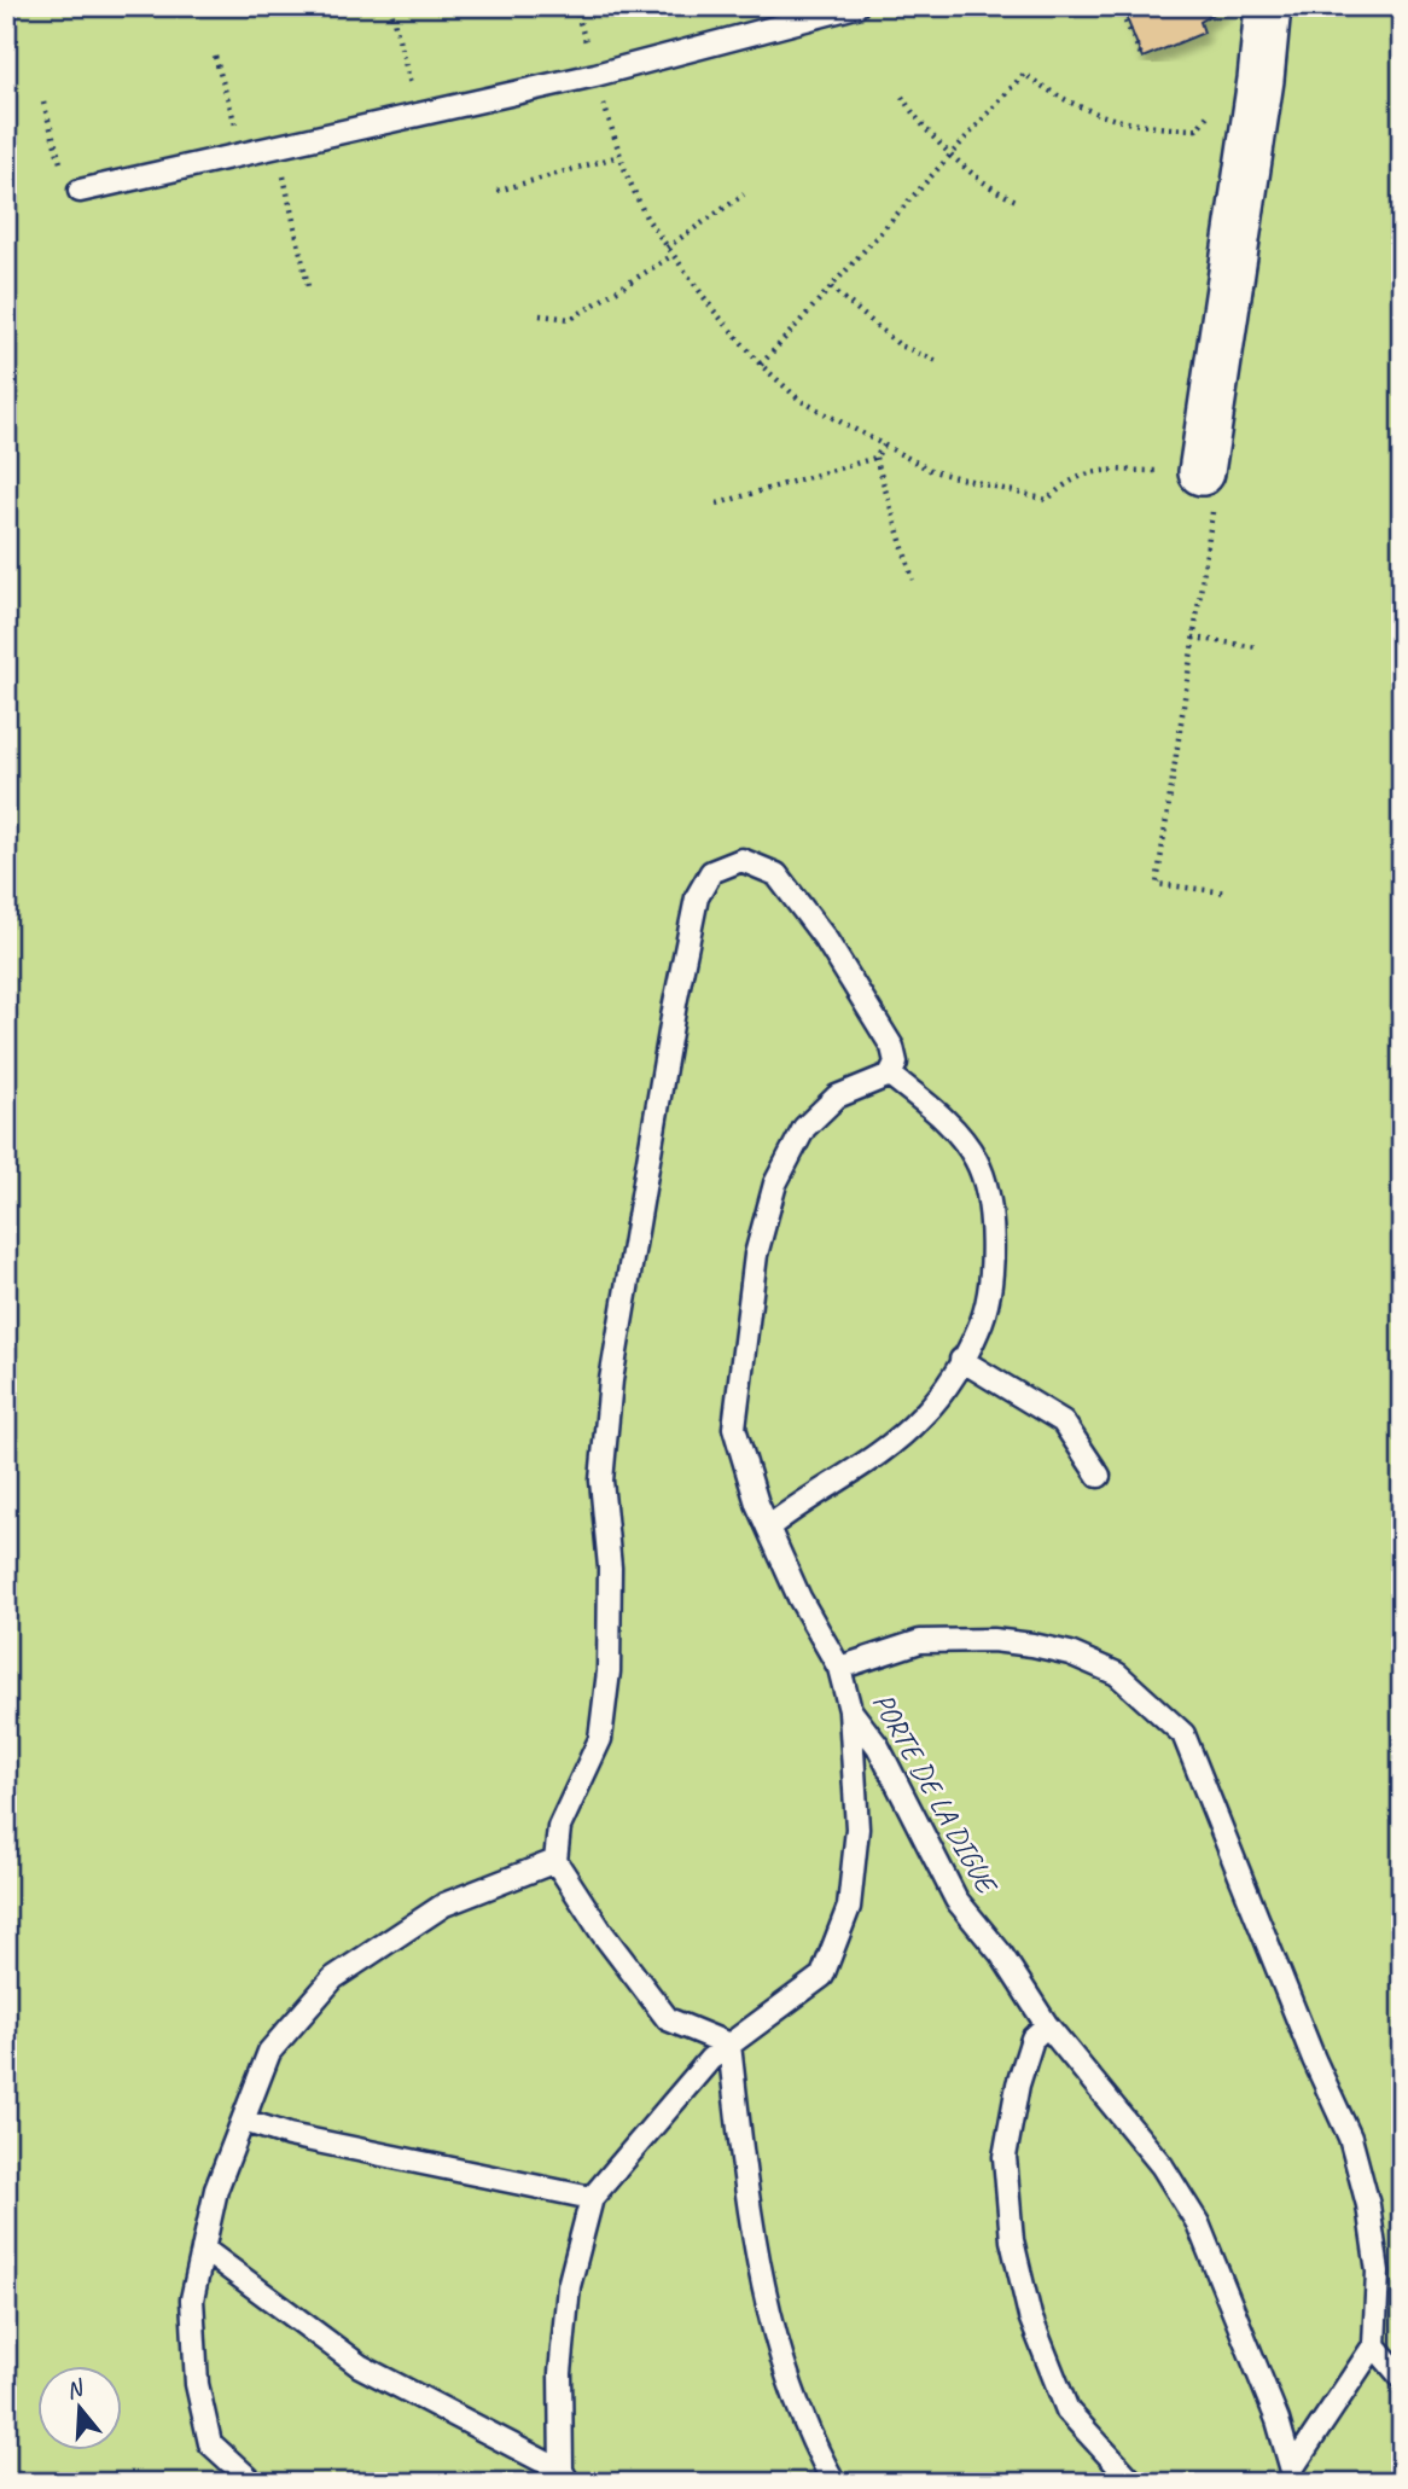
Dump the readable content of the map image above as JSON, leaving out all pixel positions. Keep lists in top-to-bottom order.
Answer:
{
  "streets": {
    "lane": ["PORTE DE LA DIGUE"]
  },
  "north": "top"
}
